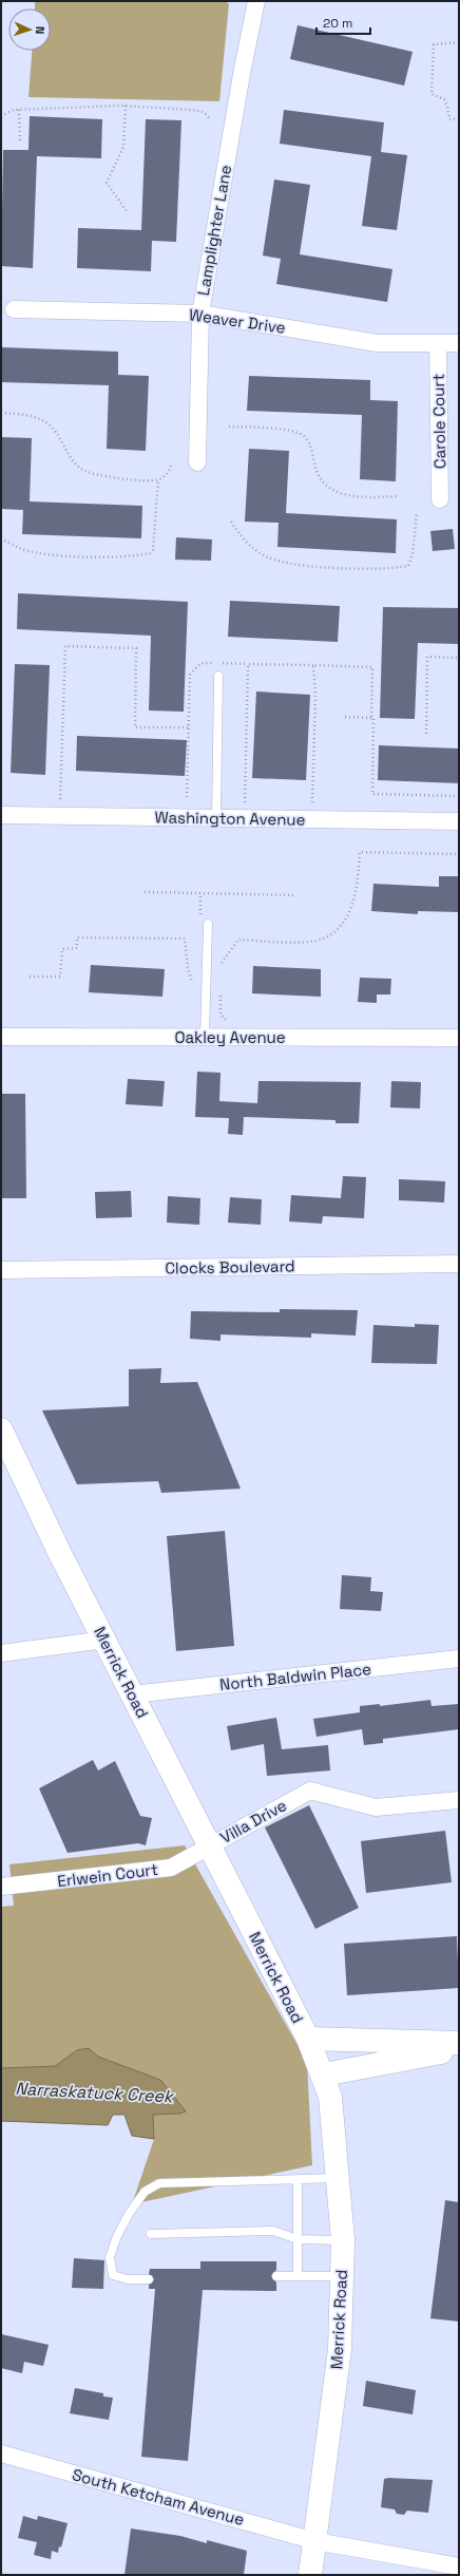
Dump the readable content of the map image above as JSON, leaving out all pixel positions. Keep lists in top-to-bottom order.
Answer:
{
  "streets": {
    "main road": ["Merrick Road"],
    "street": [
      "Lamplighter Lane",
      "Weaver Drive",
      "Carole Court",
      "Washington Avenue",
      "Oakley Avenue",
      "Clocks Boulevard",
      "North Baldwin Place",
      "Villa Drive",
      "Erlwein Court",
      "South Ketcham Avenue"
    ]
  },
  "crossings": [
    ["Lamplighter Lane", "Weaver Drive"],
    ["Weaver Drive", "Carole Court"],
    ["Merrick Road", "North Baldwin Place"],
    ["Merrick Road", "Villa Drive"],
    ["Merrick Road", "Erlwein Court"],
    ["Merrick Road", "South Ketcham Avenue"],
    ["Villa Drive", "Erlwein Court"]
  ],
  "water": ["Narraskatuck Creek"],
  "scale_bar": "20 m",
  "north": "right"
}
